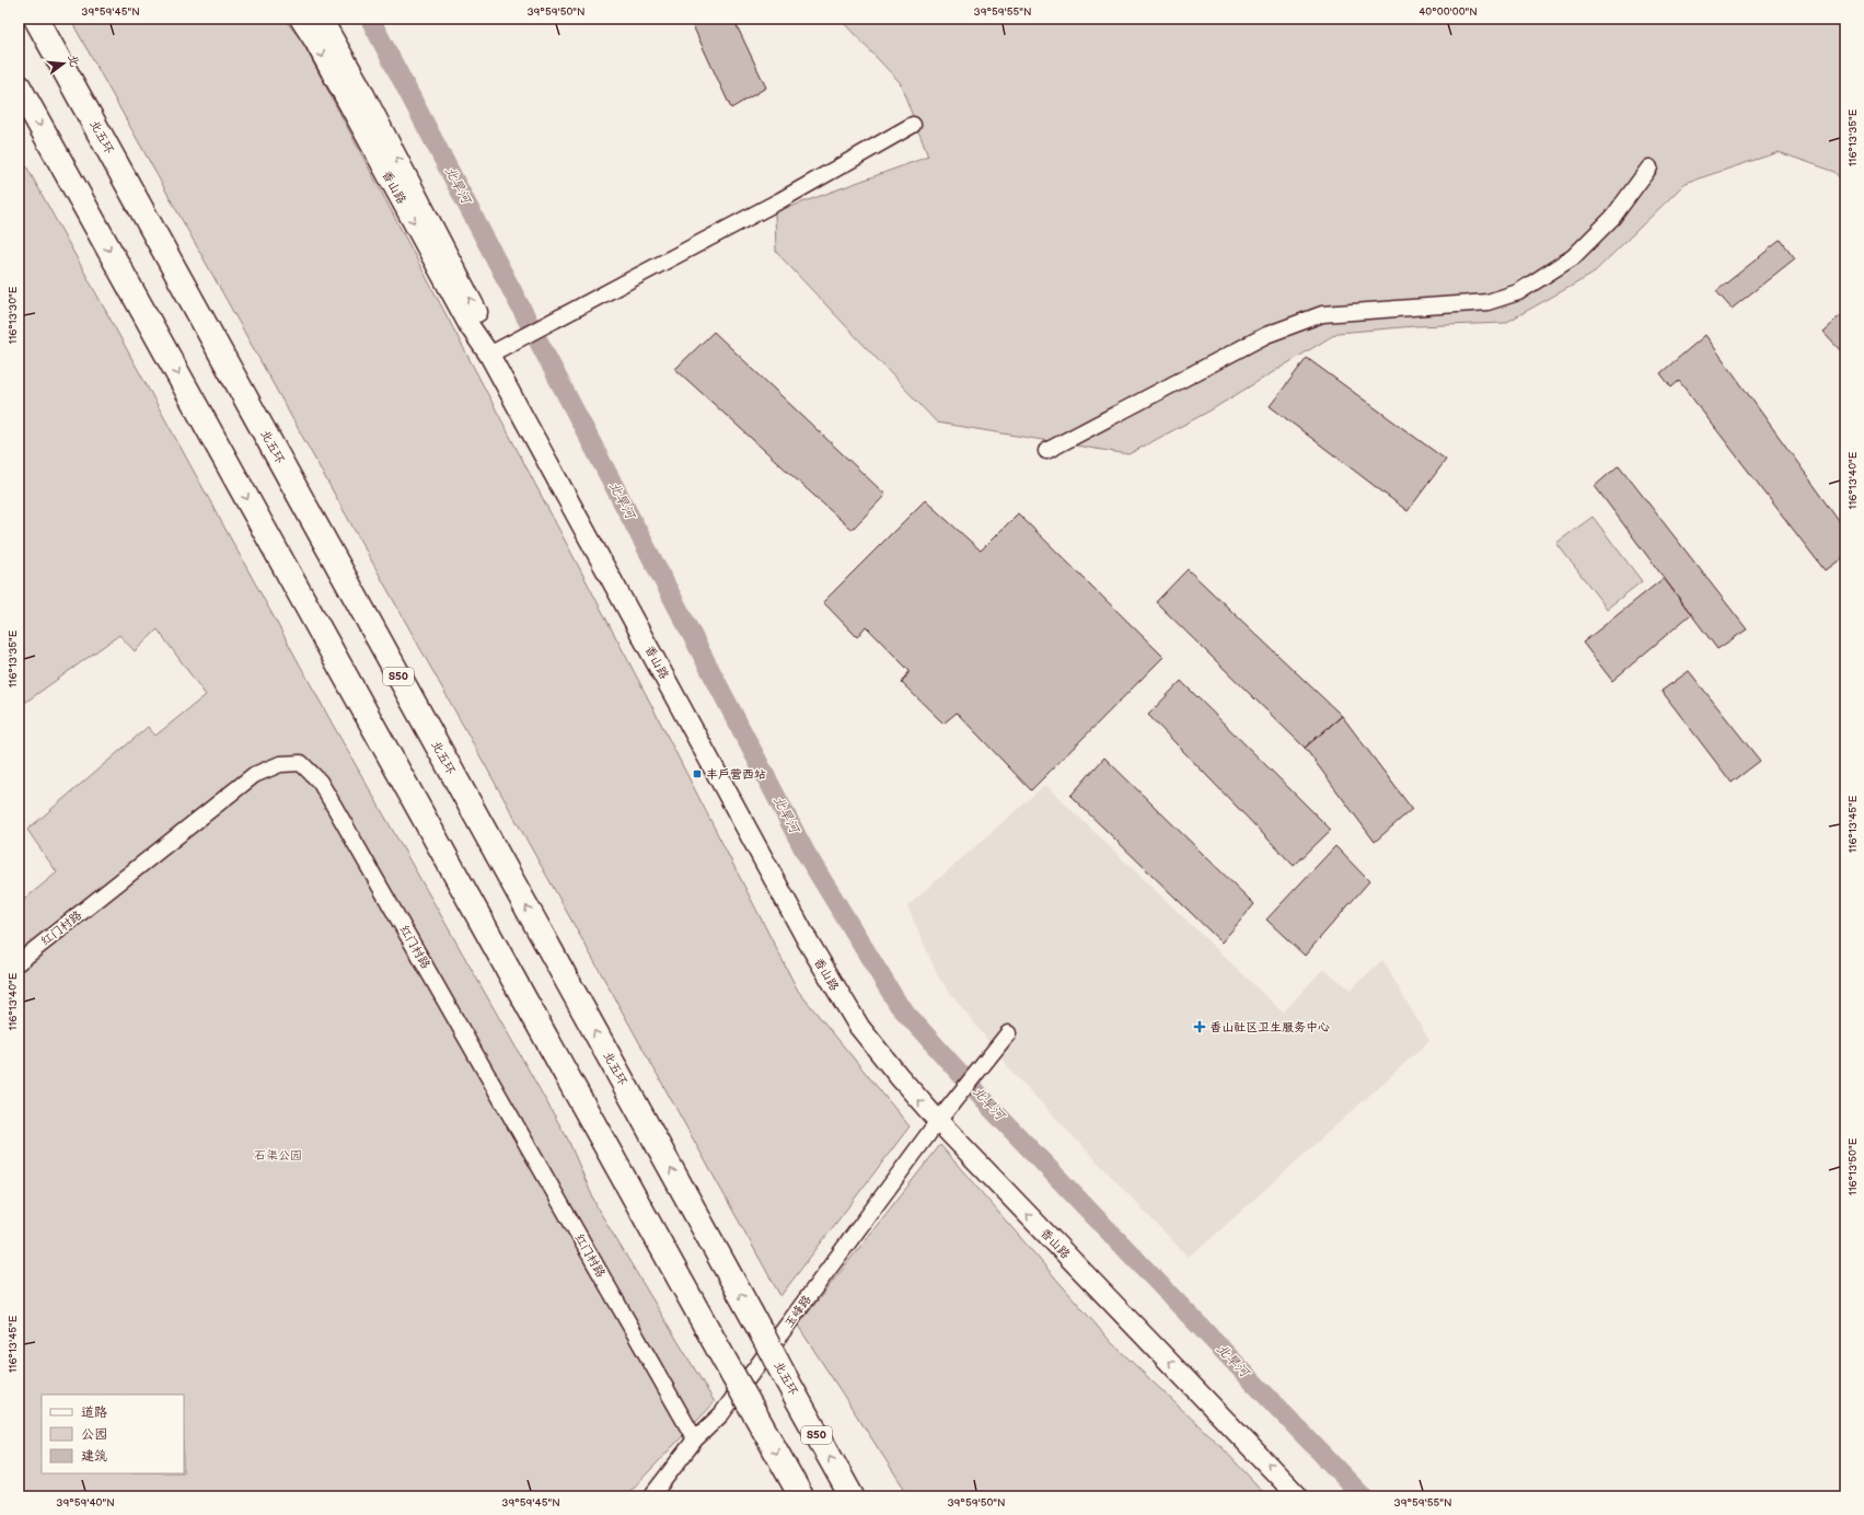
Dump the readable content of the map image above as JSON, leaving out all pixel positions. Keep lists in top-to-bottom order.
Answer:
{
  "streets": {
    "highway": ["北五环", "S50"],
    "street": ["香山路", "红门村路", "玉峰路"]
  },
  "crossings": [
    ["香山路", "玉峰路"],
    ["红门村路", "玉峰路"]
  ],
  "water": ["北旱河"],
  "parks": ["石渠公园"],
  "places": {
    "transit": ["丰户营西站"],
    "health": ["香山社区卫生服务中心"]
  },
  "legend": ["道路", "公园", "建筑"],
  "north": "right",
  "coordinates": [
    "39°59'45\"N",
    "39°59'50\"N",
    "39°59'55\"N",
    "40°00'00\"N",
    "116°13'35\"E",
    "116°13'30\"E",
    "116°13'40\"E",
    "116°13'45\"E",
    "116°13'50\"E",
    "39°59'40\"N"
  ]
}
